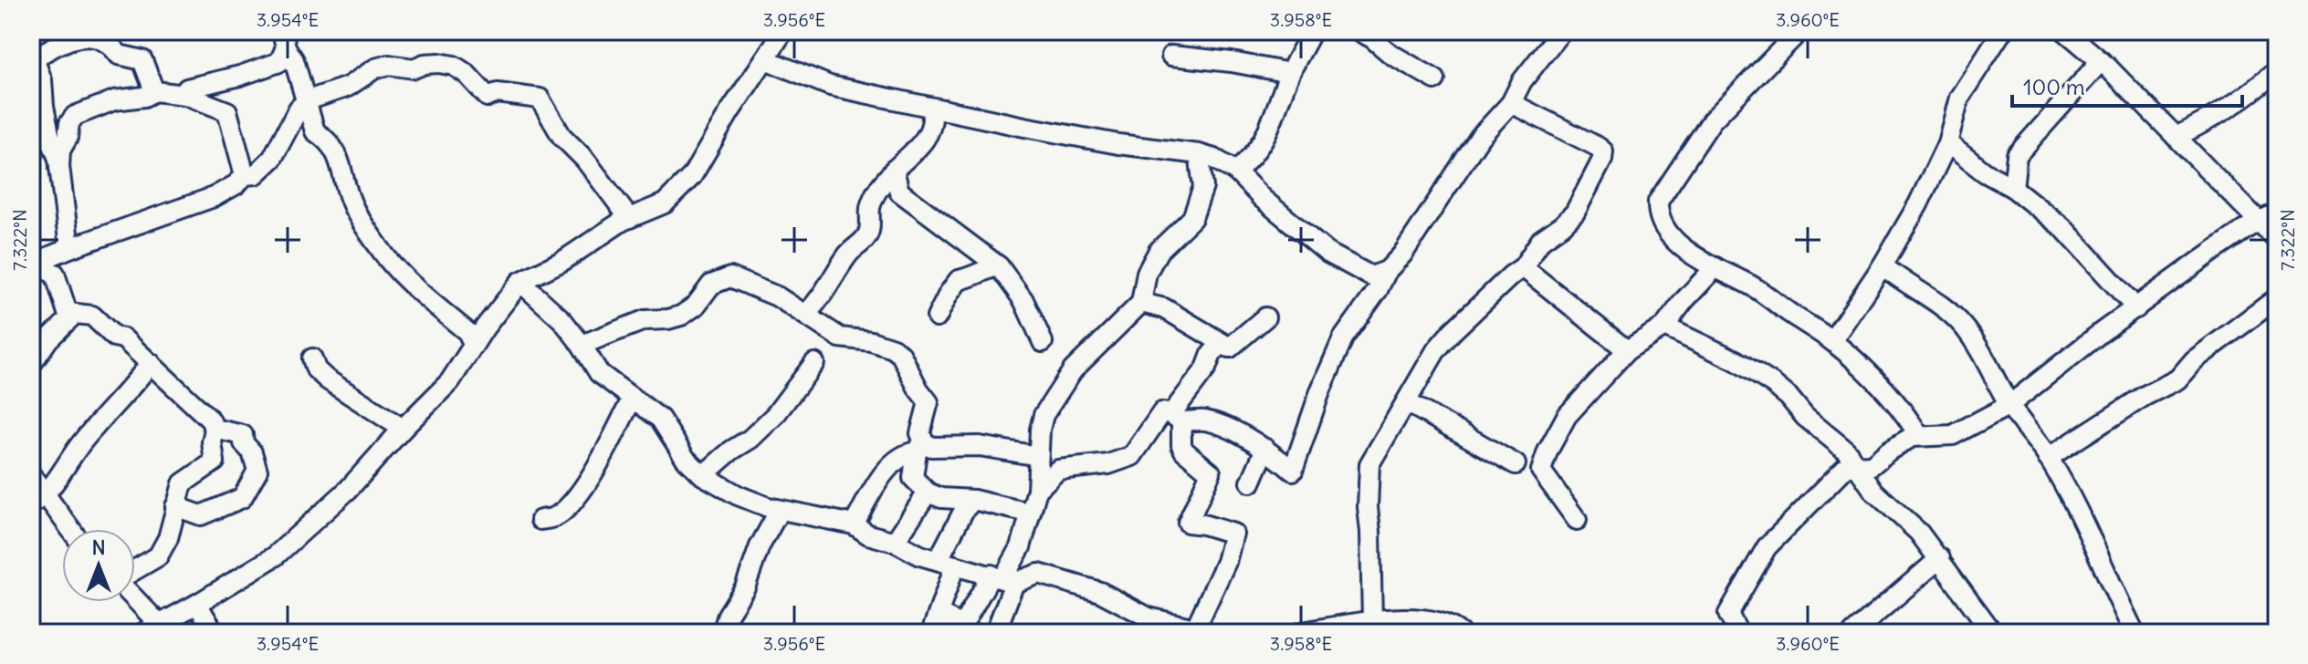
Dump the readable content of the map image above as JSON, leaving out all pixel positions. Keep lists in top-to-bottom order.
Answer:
{
  "scale_bar": "100 m",
  "north": "top",
  "coordinates": [
    "3.954°E",
    "3.956°E",
    "3.958°E",
    "3.960°E",
    "7.322°N"
  ]
}
